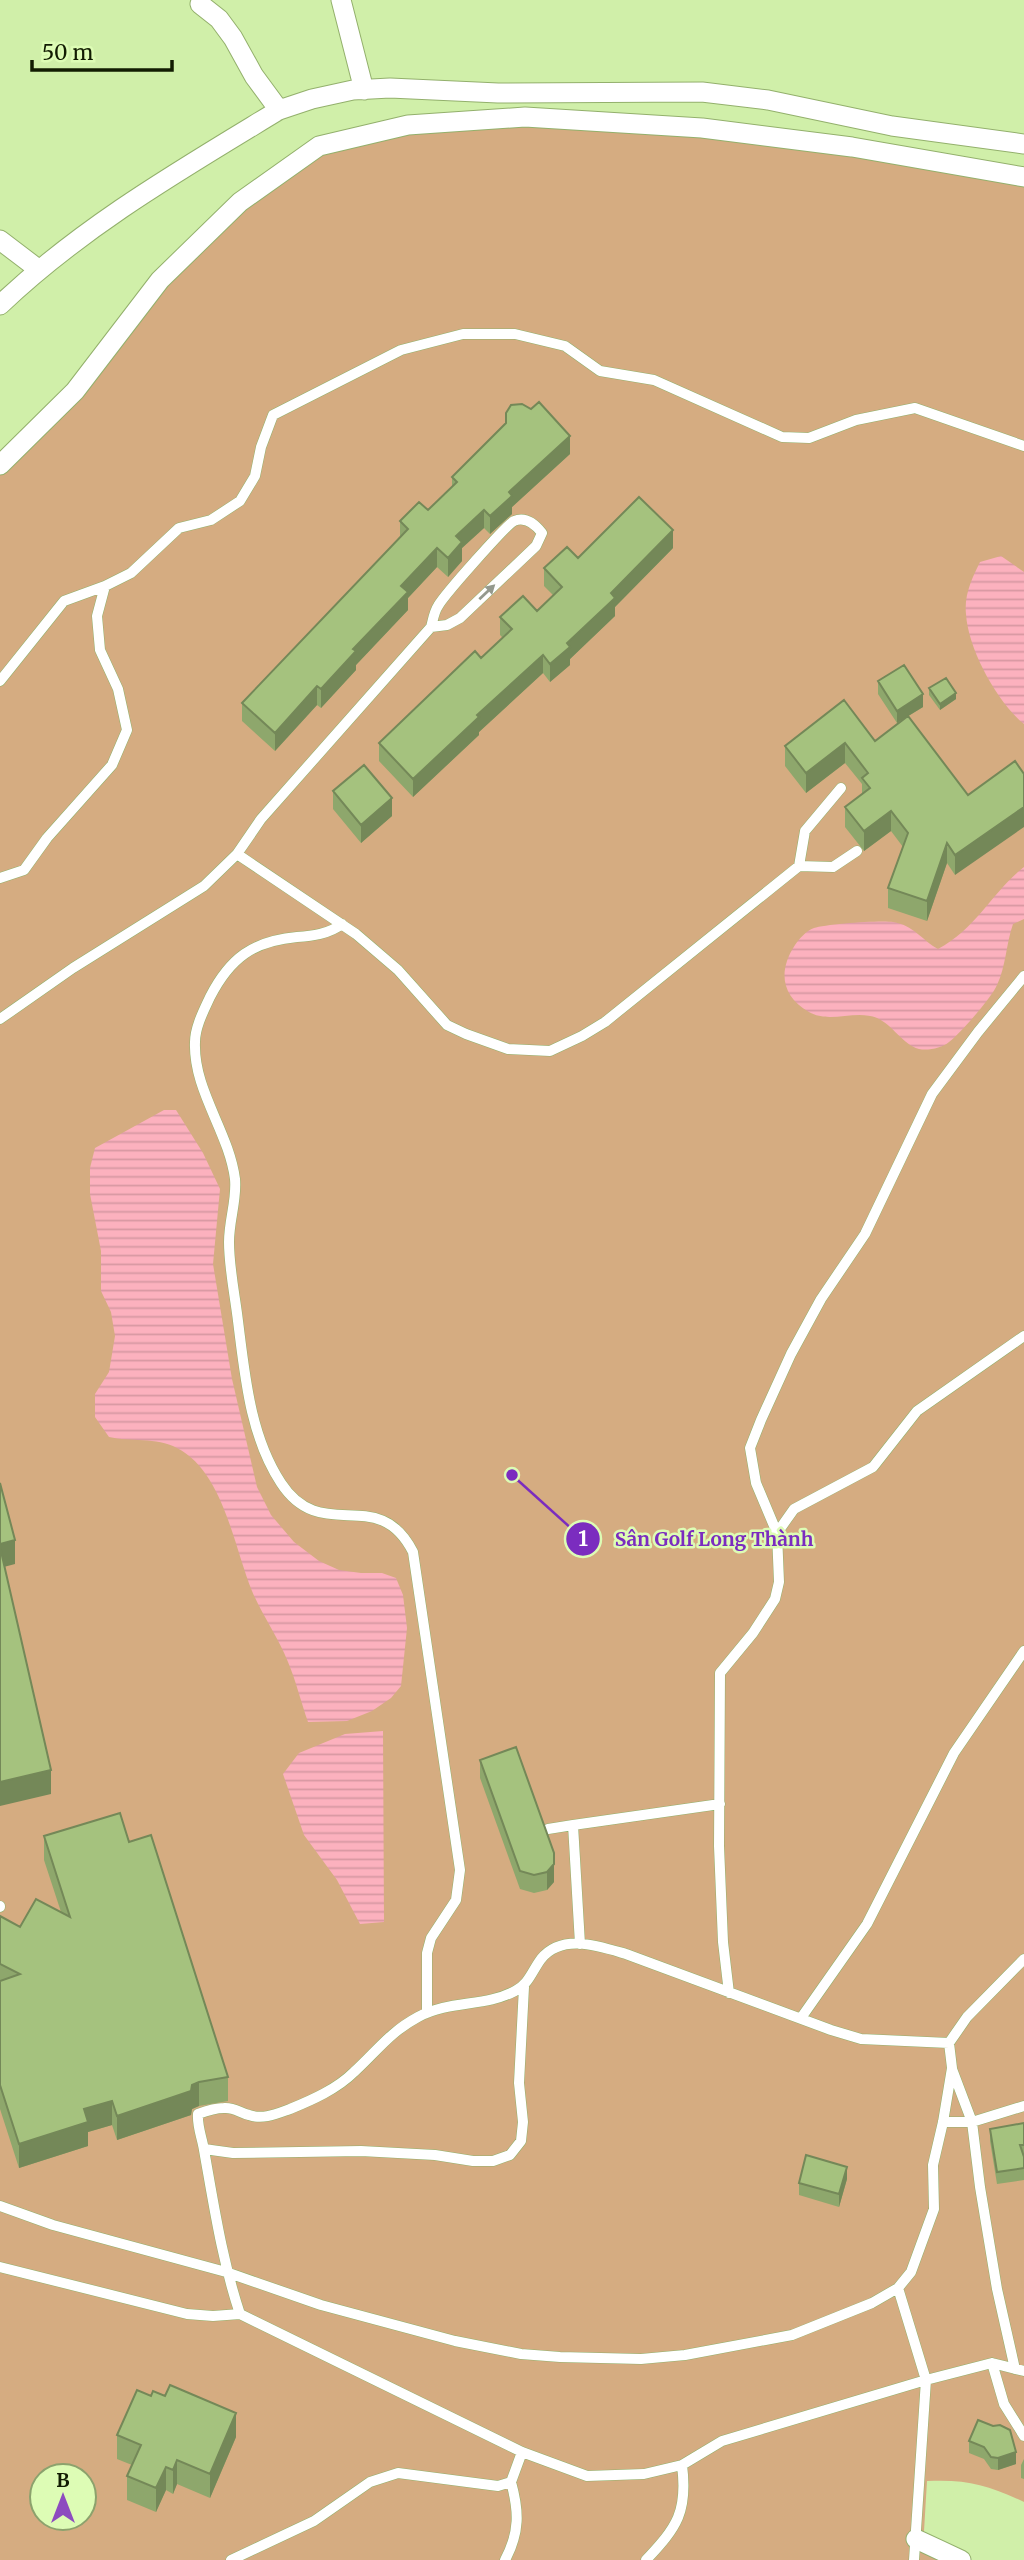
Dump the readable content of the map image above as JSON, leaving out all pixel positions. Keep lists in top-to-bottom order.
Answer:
{
  "places": ["Sân Golf Long Thành"],
  "scale_bar": "50 m",
  "north": "top"
}
